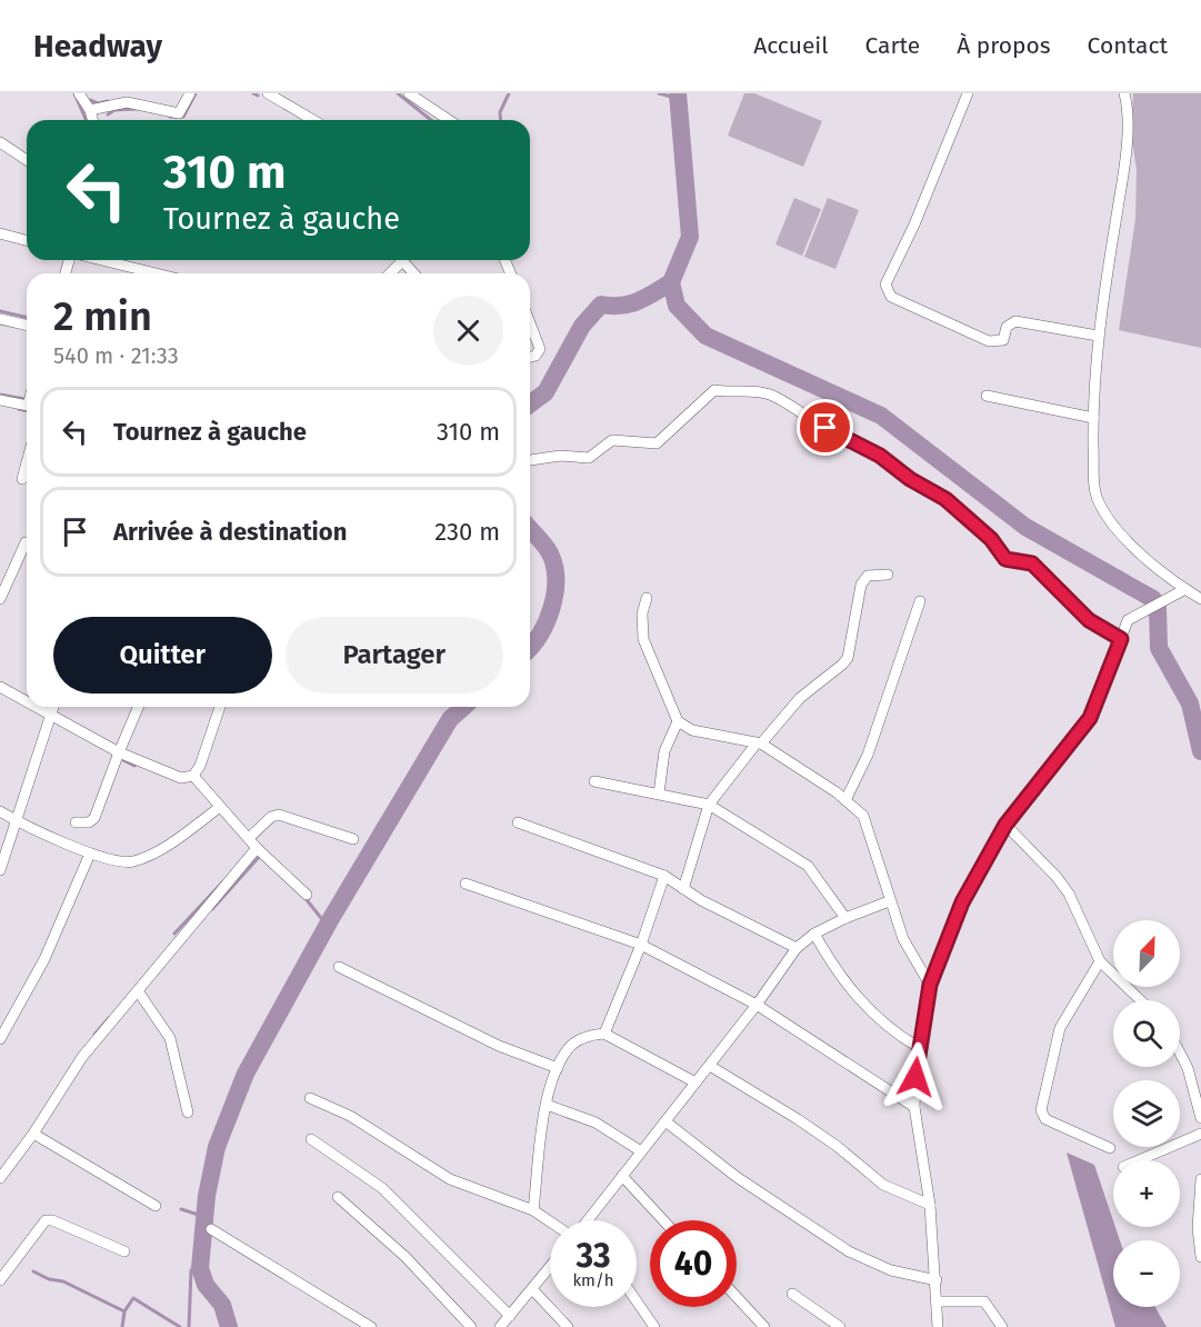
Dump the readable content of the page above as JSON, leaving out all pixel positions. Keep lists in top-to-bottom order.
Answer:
{
  "north": "top right",
  "page": {
    "header": "Headway",
    "nav": [
      "Accueil",
      "Carte",
      "À propos",
      "Contact"
    ],
    "turn": ["310 m", "Tournez à gauche"],
    "heading": ["2 min", "540 m · 21:33"],
    "list": [
      {
        "name": "Tournez à gauche",
        "value": "310 m"
      },
      {
        "name": "Arrivée à destination",
        "value": "230 m"
      }
    ],
    "buttons": ["Quitter", "Partager"],
    "map_buttons": ["+", "−"],
    "speed": "33 km/h",
    "limit": "40"
  }
}
